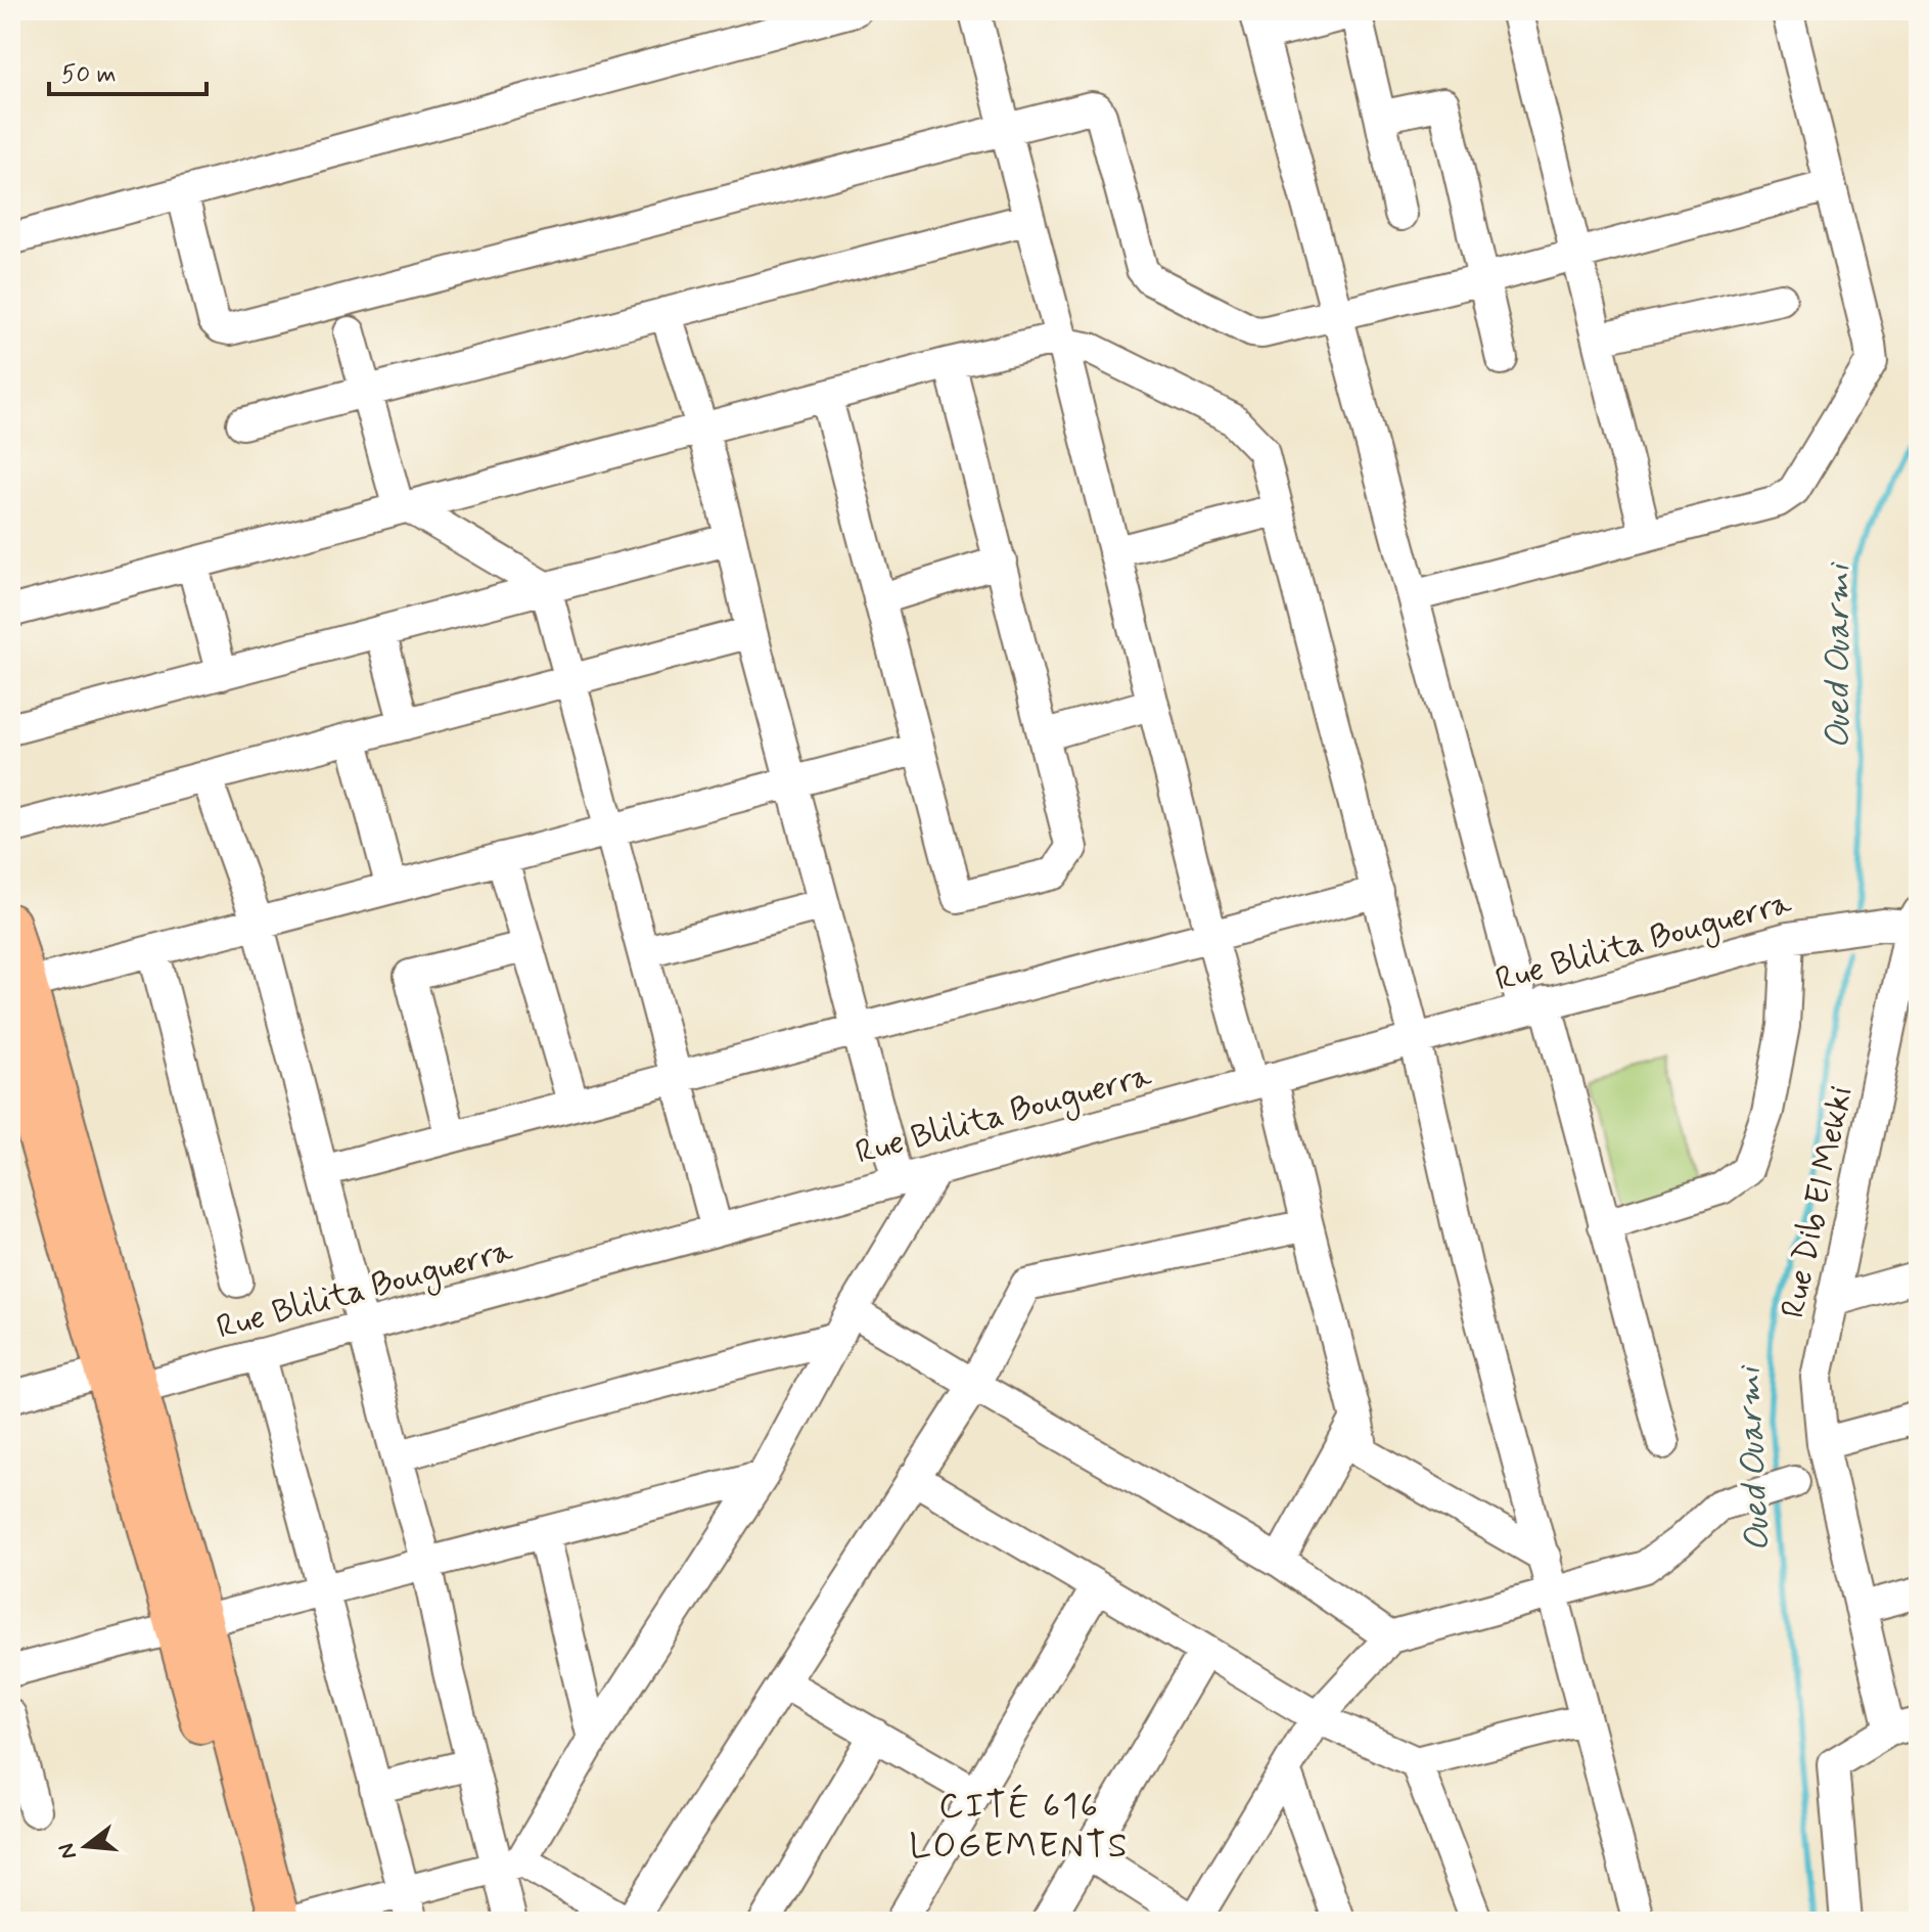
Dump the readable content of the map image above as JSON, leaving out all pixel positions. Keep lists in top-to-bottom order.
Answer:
{
  "streets": {
    "street": ["Rue Blilita Bouguerra", "Rue Dib El Mekki"]
  },
  "crossings": [
    ["Rue Blilita Bouguerra", "Rue Dib El Mekki"]
  ],
  "districts": ["CITÉ 616 LOGEMENTS"],
  "water": ["Oued Ouarmi"],
  "scale_bar": "50 m",
  "north": "left"
}
